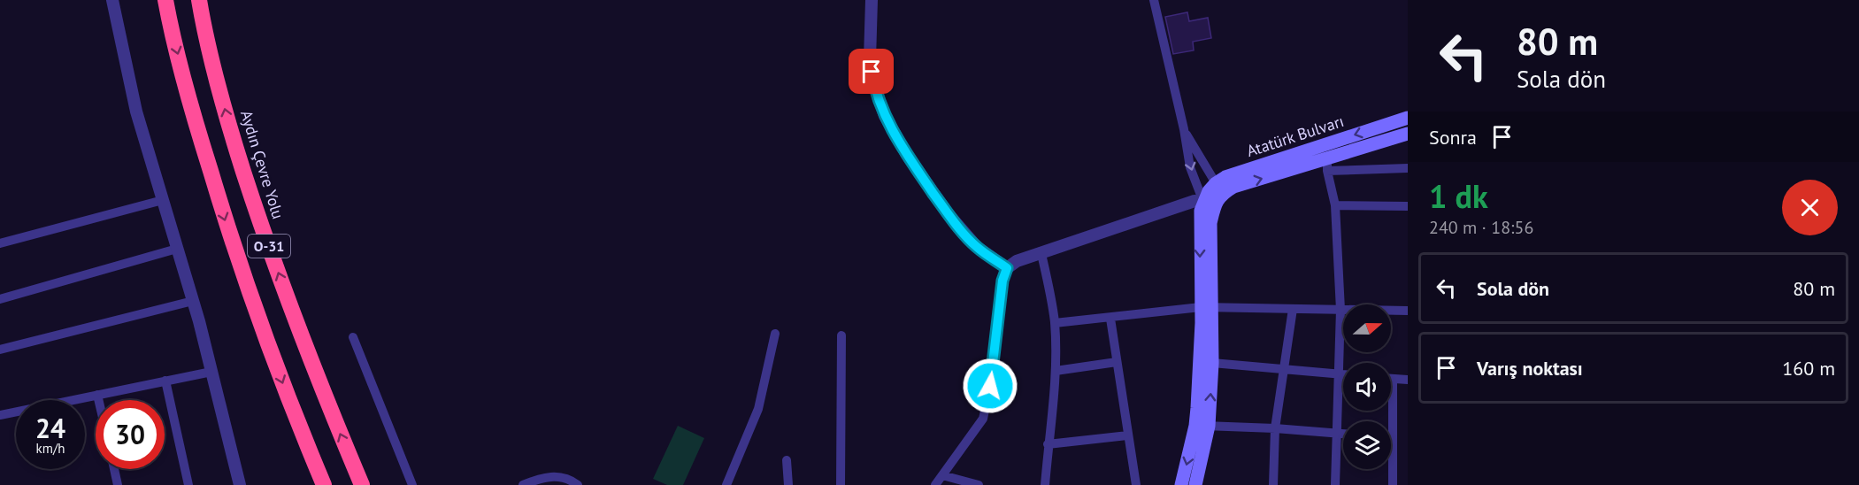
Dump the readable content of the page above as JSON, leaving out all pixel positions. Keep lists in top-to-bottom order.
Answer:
{
  "streets": {
    "highway": ["Aydın Çevre Yolu", "O-31"],
    "main road": ["Atatürk Bulvarı"]
  },
  "north": "right",
  "page": {
    "turn": ["80 m", "Sola dön"],
    "then": "Sonra",
    "heading": ["1 dk", "240 m · 18:56"],
    "list": [
      {
        "name": "Sola dön",
        "value": "80 m"
      },
      {
        "name": "Varış noktası",
        "value": "160 m"
      }
    ],
    "speed": "24 km/h",
    "limit": "30"
  }
}
